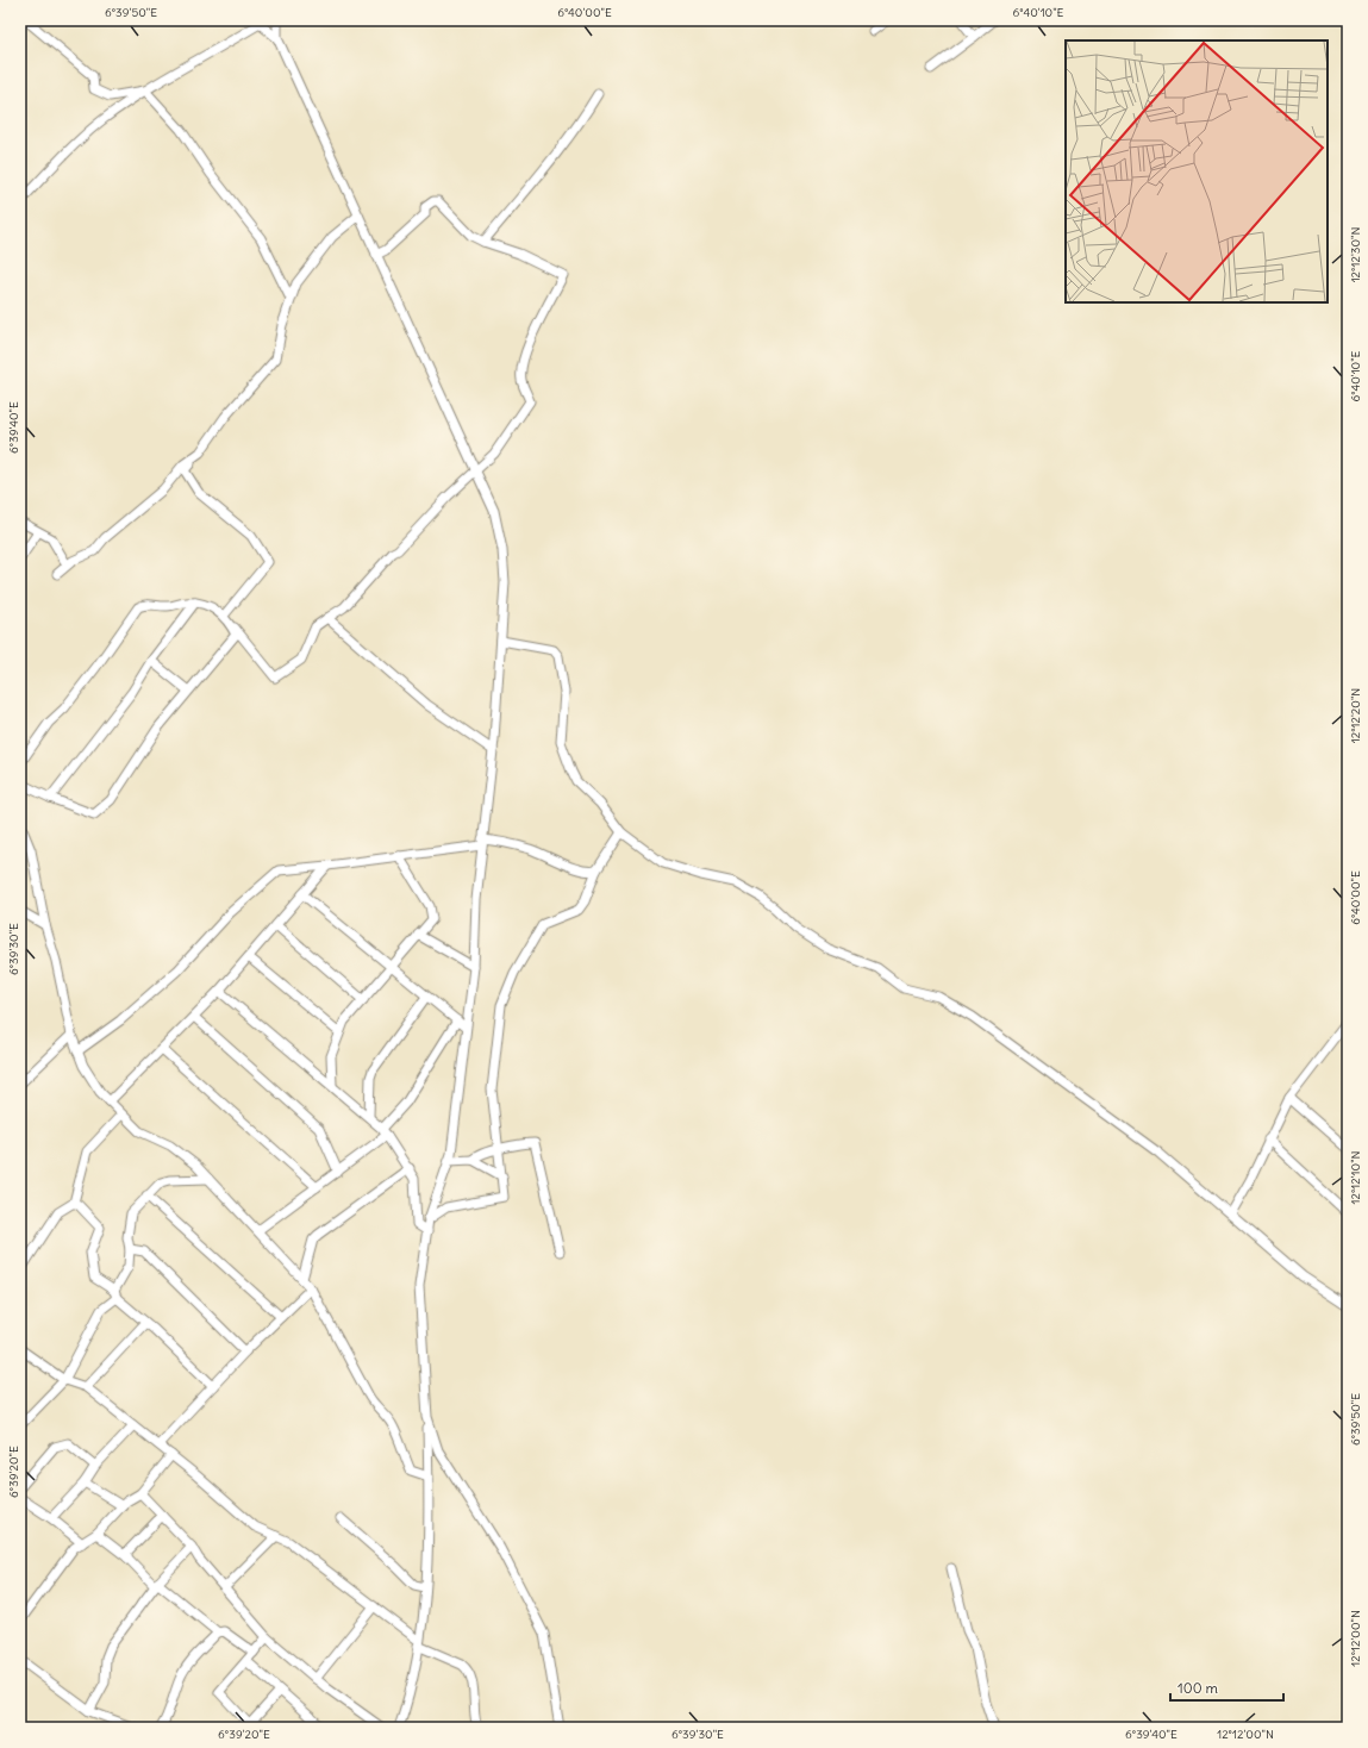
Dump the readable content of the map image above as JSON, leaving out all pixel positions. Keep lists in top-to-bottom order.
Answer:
{
  "scale_bar": "100 m",
  "coordinates": [
    "6°39'50\"E",
    "6°40'00\"E",
    "6°40'10\"E",
    "12°12'30\"N",
    "6°39'40\"E",
    "12°12'20\"N",
    "6°39'30\"E",
    "12°12'10\"N",
    "6°39'20\"E",
    "12°12'00\"N"
  ]
}
